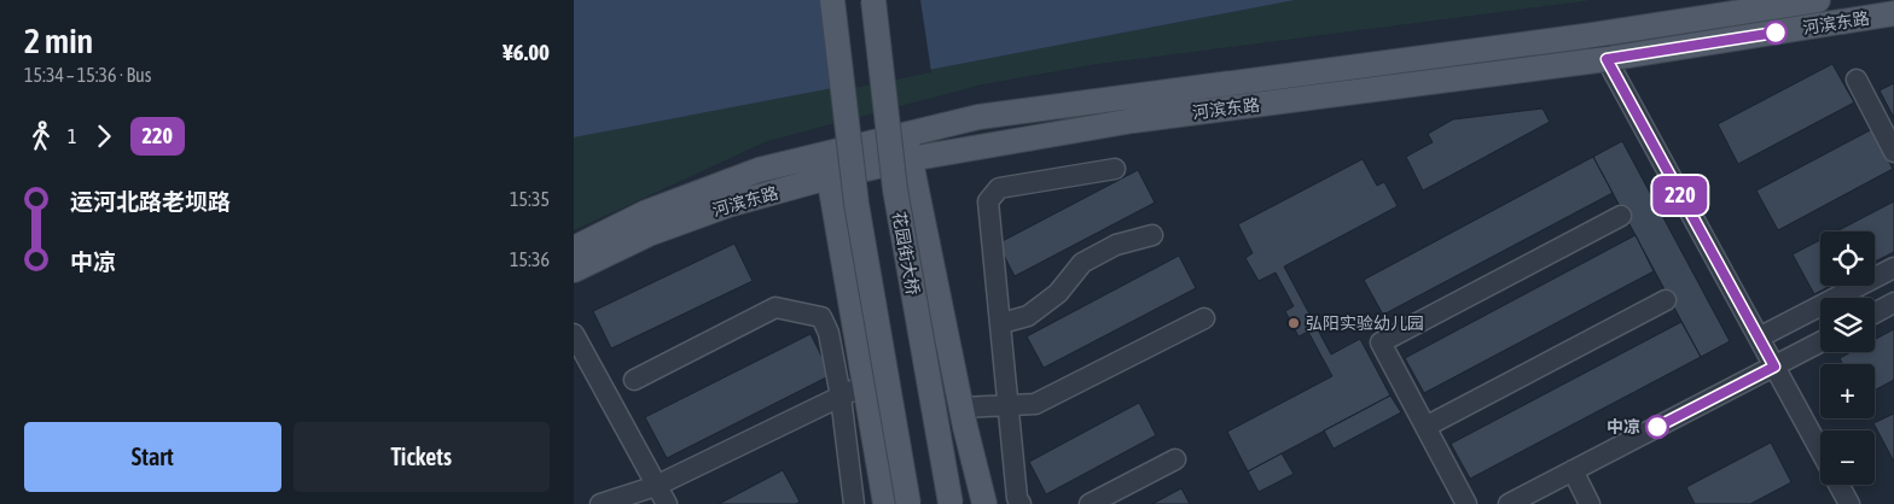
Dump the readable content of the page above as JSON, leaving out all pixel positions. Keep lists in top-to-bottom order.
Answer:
{
  "streets": {
    "main road": ["河滨东路", "花园街大桥"]
  },
  "places": ["弘阳实验幼儿园", "中凉"],
  "lines": ["bus line 220"],
  "page": {
    "heading": ["2 min", "15:34 – 15:36 · Bus", "¥6.00"],
    "on_map": "220",
    "legs": ["1", "220"],
    "list": [
      {
        "name": "运河北路老坝路",
        "value": "15:35"
      },
      {
        "name": "中凉",
        "value": "15:36"
      }
    ],
    "map_buttons": ["+", "−"],
    "buttons": ["Start", "Tickets"]
  }
}
